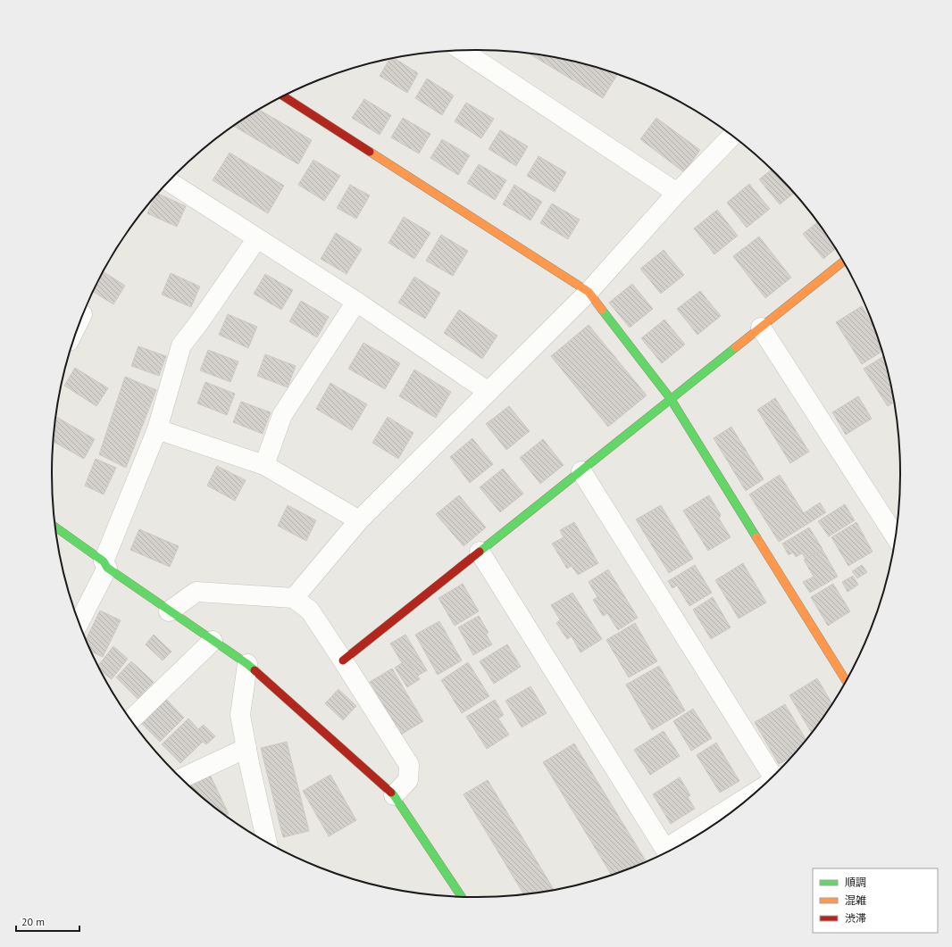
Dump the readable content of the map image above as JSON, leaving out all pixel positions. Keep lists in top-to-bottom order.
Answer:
{
  "legend": ["順調", "混雑", "渋滞"],
  "scale_bar": "20 m"
}
